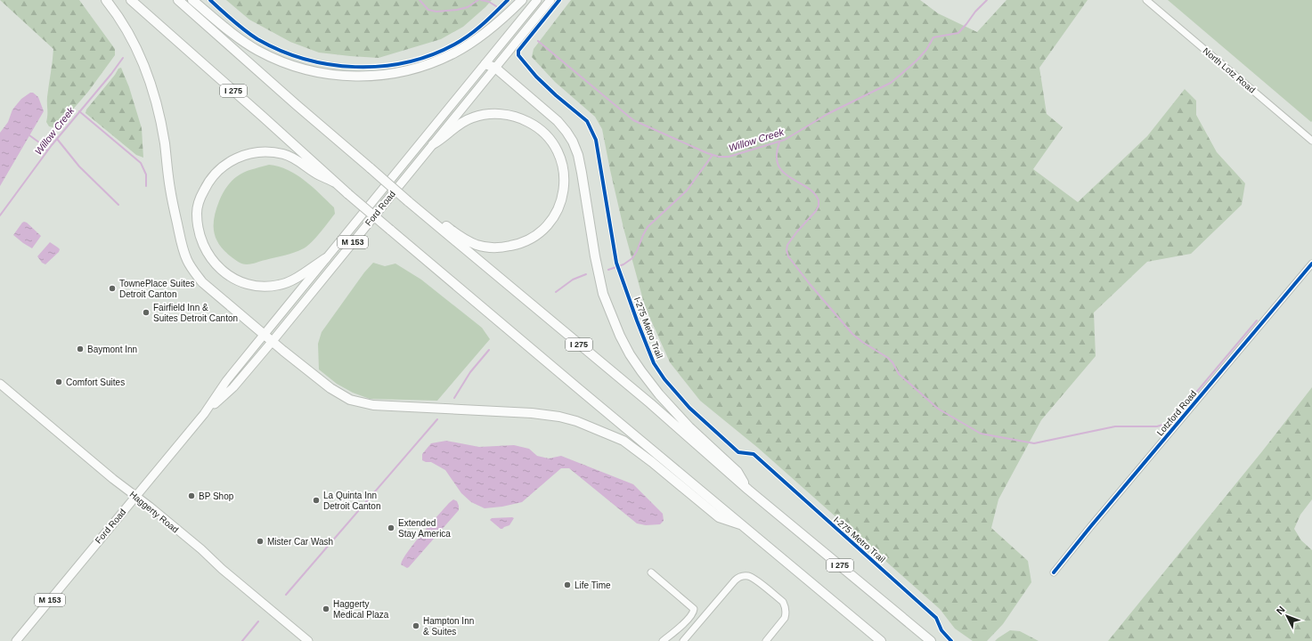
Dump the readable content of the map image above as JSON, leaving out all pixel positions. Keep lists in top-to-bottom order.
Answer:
{
  "streets": {
    "highway": ["I 275"],
    "main road": ["Ford Road", "M 153", "Haggerty Road"],
    "street": ["North Lotz Road", "Lotzford Road"],
    "cycle path": ["I-275 Metro Trail"]
  },
  "crossings": [
    ["Ford Road", "Haggerty Road"]
  ],
  "water": ["Willow Creek"],
  "places": [
    "TownePlace Suites Detroit Canton",
    "Fairfield Inn & Suites Detroit Canton",
    "Baymont Inn",
    "Comfort Suites",
    "BP Shop",
    "La Quinta Inn Detroit Canton",
    "Extended Stay America",
    "Mister Car Wash",
    "Life Time",
    "Haggerty Medical Plaza",
    "Hampton Inn & Suites"
  ],
  "north": "top left"
}
